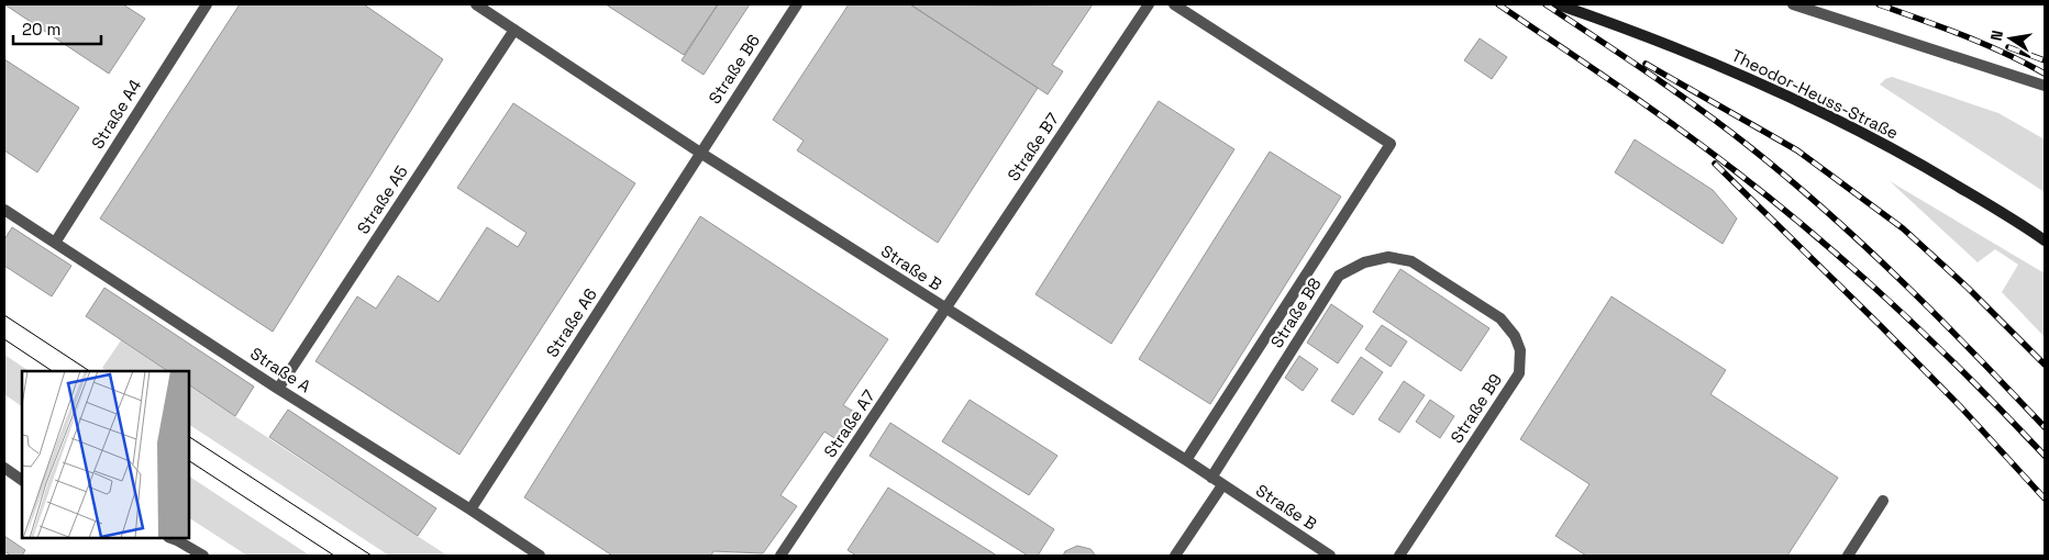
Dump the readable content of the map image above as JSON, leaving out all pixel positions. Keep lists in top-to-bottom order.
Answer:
{
  "streets": {
    "main road": ["Theodor-Heuss-Straße"],
    "lane": [
      "Straße B6",
      "Straße A4",
      "Straße B7",
      "Straße A5",
      "Straße B",
      "Straße B8",
      "Straße A6",
      "Straße A",
      "Straße B9",
      "Straße A7"
    ]
  },
  "crossings": [
    ["Straße B6", "Straße B"],
    ["Straße B6", "Straße A6"],
    ["Straße A4", "Straße A"],
    ["Straße B7", "Straße B"],
    ["Straße B7", "Straße A7"],
    ["Straße A5", "Straße B"],
    ["Straße A5", "Straße A"],
    ["Straße B", "Straße B8"],
    ["Straße B", "Straße A6"],
    ["Straße B", "Straße A7"],
    ["Straße B8", "Straße B9"],
    ["Straße A6", "Straße A"]
  ],
  "scale_bar": "20 m",
  "north": "left"
}
